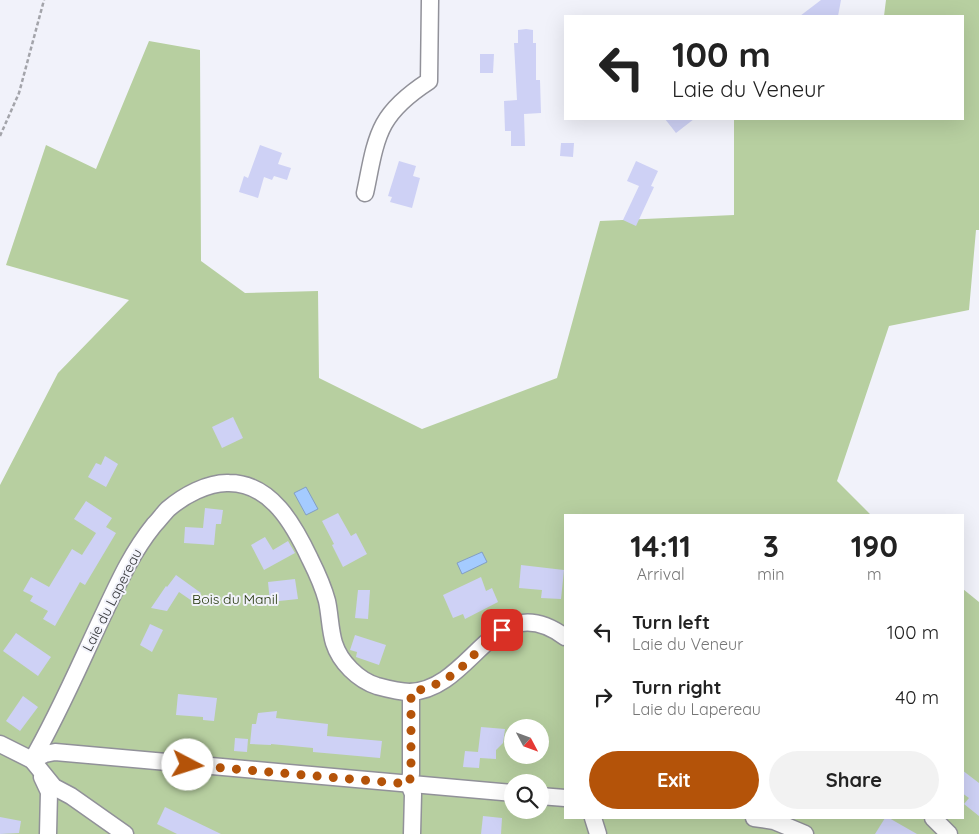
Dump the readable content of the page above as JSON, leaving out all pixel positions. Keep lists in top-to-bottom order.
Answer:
{
  "streets": {
    "street": ["Laie du Lapereau"]
  },
  "parks": ["Bois du Manil"],
  "north": "bottom right",
  "page": {
    "turn": ["100 m", "Laie du Veneur"],
    "eta": [
      "14:11",
      "Arrival",
      "3",
      "min",
      "190",
      "m"
    ],
    "list": [
      {
        "name": "Turn left",
        "note": "Laie du Veneur",
        "value": "100 m"
      },
      {
        "name": "Turn right",
        "note": "Laie du Lapereau",
        "value": "40 m"
      }
    ],
    "buttons": ["Exit", "Share"]
  }
}
